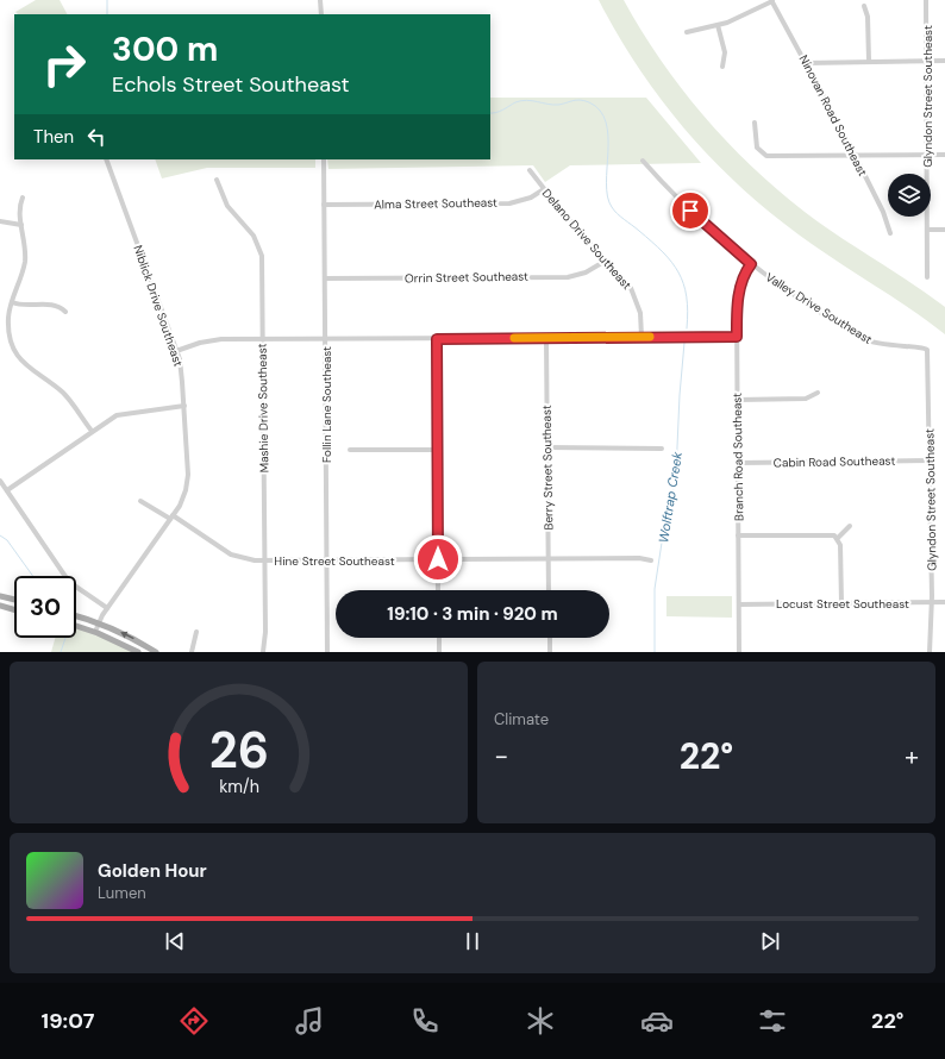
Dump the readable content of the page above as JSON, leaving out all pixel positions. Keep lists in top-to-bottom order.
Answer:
{
  "streets": {
    "street": [
      "Glyndon Street Southeast",
      "Ninovan Road Southeast",
      "Alma Street Southeast",
      "Delano Drive Southeast",
      "Orrin Street Southeast",
      "Niblick Drive Southeast",
      "Valley Drive Southeast",
      "Follin Lane Southeast",
      "Mashie Drive Southeast",
      "Branch Road Southeast",
      "Cabin Road Southeast",
      "Berry Street Southeast",
      "Hine Street Southeast",
      "Locust Street Southeast"
    ]
  },
  "crossings": [
    ["Glyndon Street Southeast", "Valley Drive Southeast"],
    ["Glyndon Street Southeast", "Cabin Road Southeast"],
    ["Glyndon Street Southeast", "Locust Street Southeast"],
    ["Alma Street Southeast", "Delano Drive Southeast"],
    ["Alma Street Southeast", "Follin Lane Southeast"],
    ["Delano Drive Southeast", "Orrin Street Southeast"],
    ["Orrin Street Southeast", "Follin Lane Southeast"],
    ["Niblick Drive Southeast", "Hine Street Southeast"],
    ["Valley Drive Southeast", "Branch Road Southeast"],
    ["Follin Lane Southeast", "Hine Street Southeast"],
    ["Mashie Drive Southeast", "Hine Street Southeast"],
    ["Branch Road Southeast", "Cabin Road Southeast"],
    ["Branch Road Southeast", "Locust Street Southeast"],
    ["Berry Street Southeast", "Hine Street Southeast"]
  ],
  "water": ["Wolftrap Creek"],
  "page": {
    "turn": ["300 m", "Echols Street Southeast"],
    "then": "Then",
    "limit": "30",
    "trip": "19:10 · 3 min · 920 m",
    "tile": "Climate",
    "heat": ["−", "22°", "+"],
    "song": ["Golden Hour", "Lumen"],
    "tabs": ["19:07", "22°"],
    "gauge": ["26", "km/h"]
  }
}
